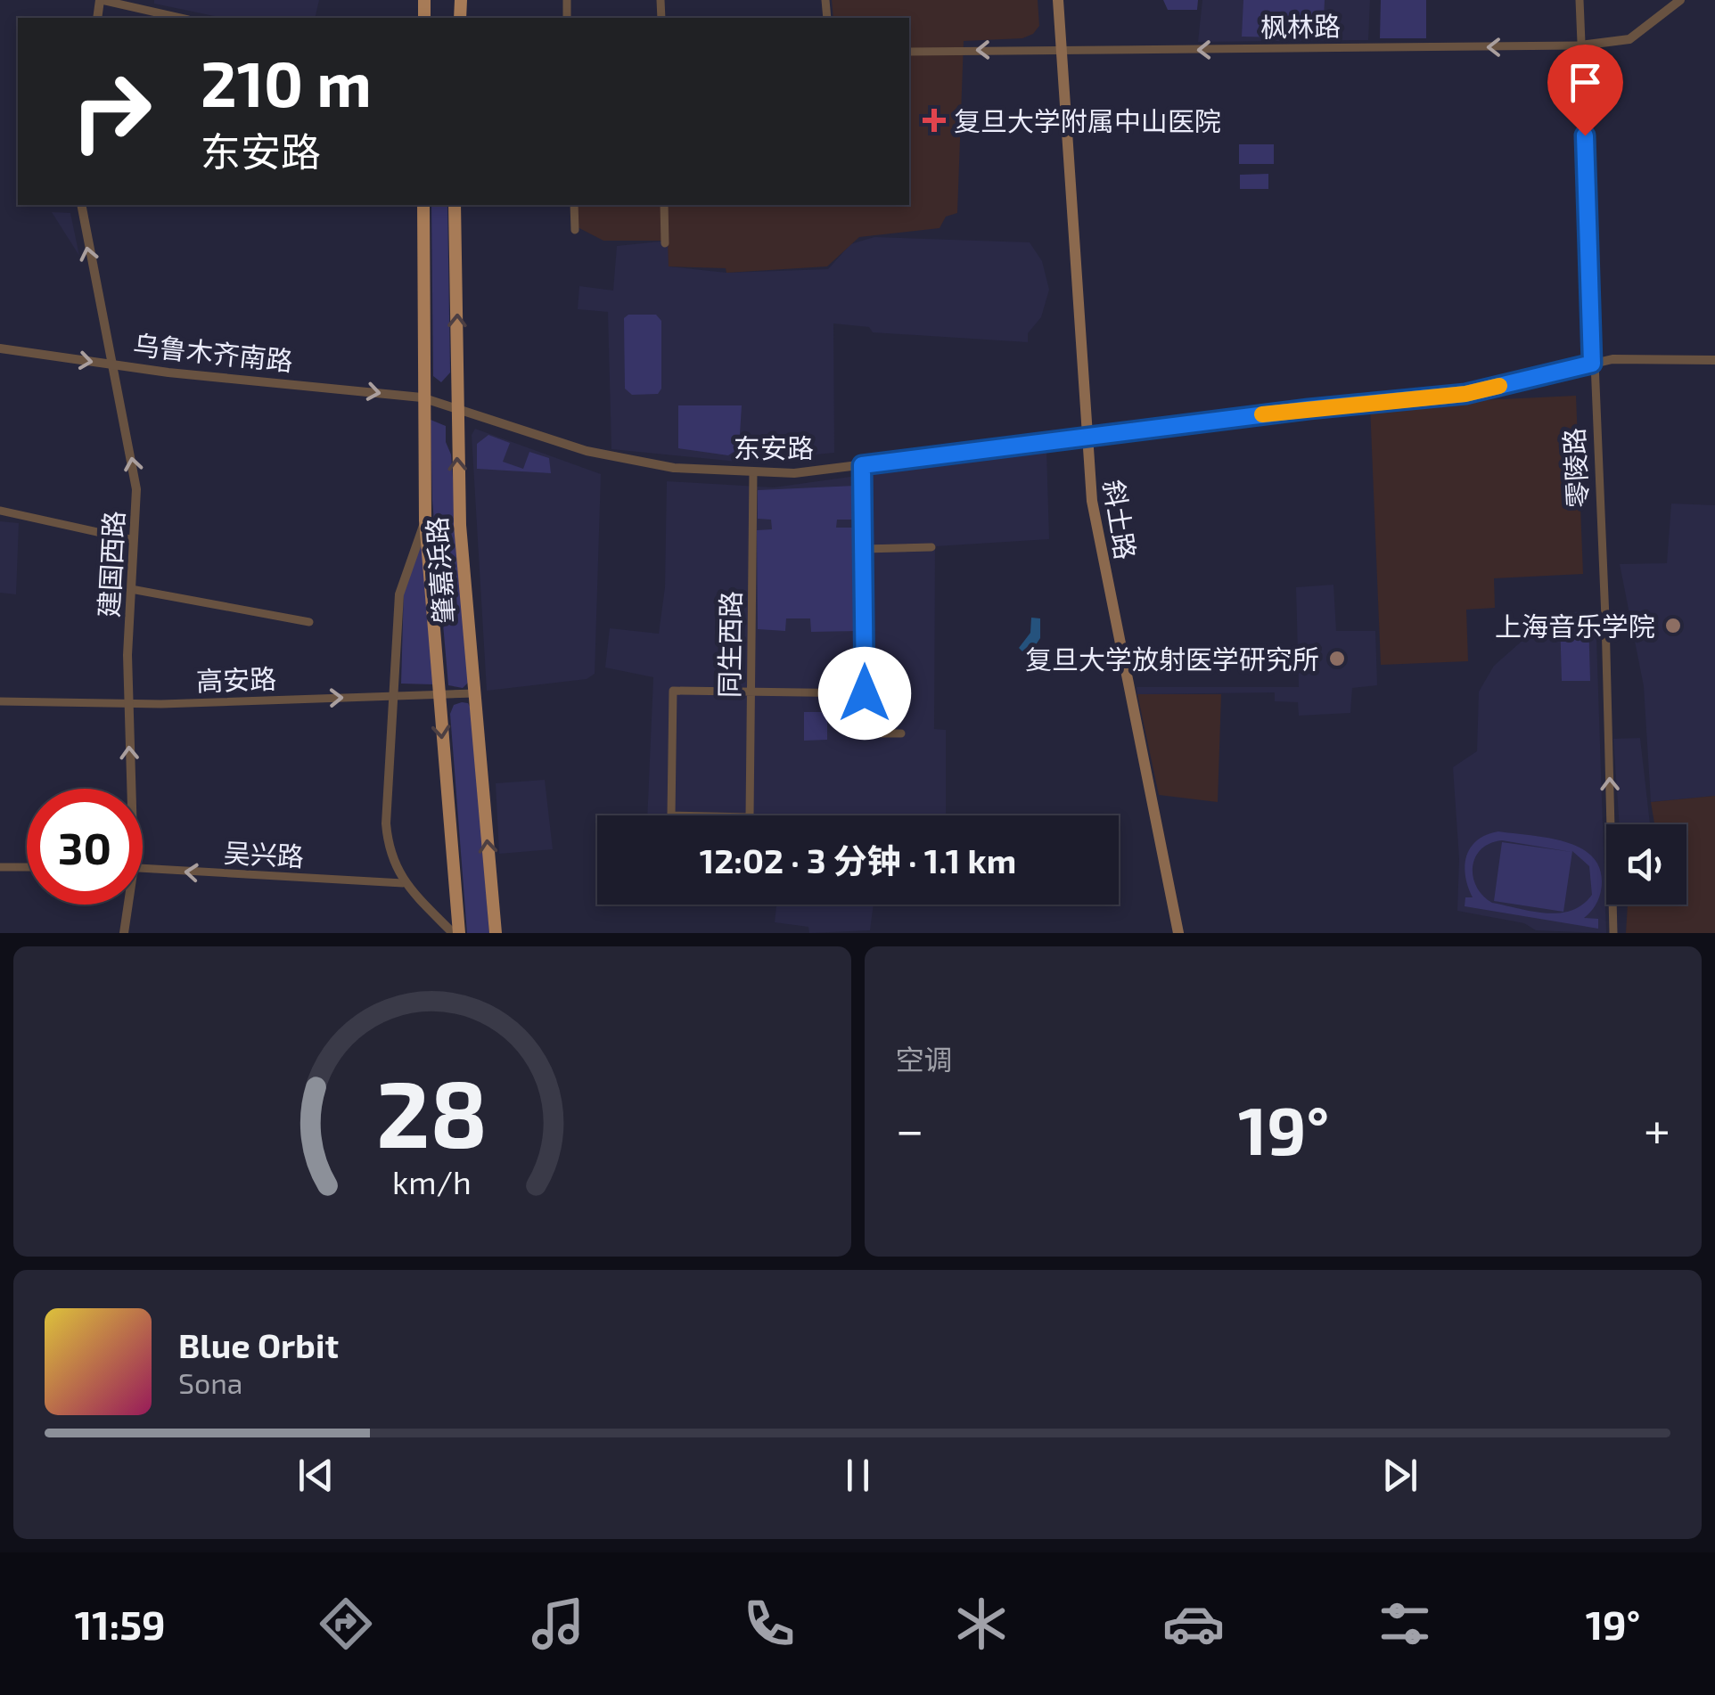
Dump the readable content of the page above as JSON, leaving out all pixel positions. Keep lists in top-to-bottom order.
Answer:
{
  "streets": {
    "main road": ["斜土路", "肇嘉浜路"],
    "street": [
      "枫林路",
      "乌鲁木齐南路",
      "东安路",
      "零陵路",
      "建国西路",
      "同生西路",
      "高安路",
      "吴兴路"
    ]
  },
  "crossings": [
    ["枫林路", "零陵路"],
    ["枫林路", "斜土路"],
    ["乌鲁木齐南路", "东安路"],
    ["乌鲁木齐南路", "建国西路"],
    ["乌鲁木齐南路", "肇嘉浜路"],
    ["东安路", "零陵路"],
    ["东安路", "斜土路"],
    ["东安路", "肇嘉浜路"],
    ["东安路", "同生西路"],
    ["建国西路", "高安路"],
    ["肇嘉浜路", "高安路"],
    ["肇嘉浜路", "吴兴路"]
  ],
  "one_way": [
    "枫林路",
    "乌鲁木齐南路",
    "零陵路",
    "建国西路",
    "高安路",
    "吴兴路"
  ],
  "places": {
    "health": ["复旦大学附属中山医院"],
    "other": ["上海音乐学院", "复旦大学放射医学研究所"]
  },
  "page": {
    "turn": ["210 m", "东安路"],
    "limit": "30",
    "trip": "12:02 · 3 分钟 · 1.1 km",
    "tile": "空调",
    "heat": ["−", "19°", "+"],
    "song": ["Blue Orbit", "Sona"],
    "tabs": ["11:59", "19°"],
    "gauge": ["28", "km/h"]
  }
}
